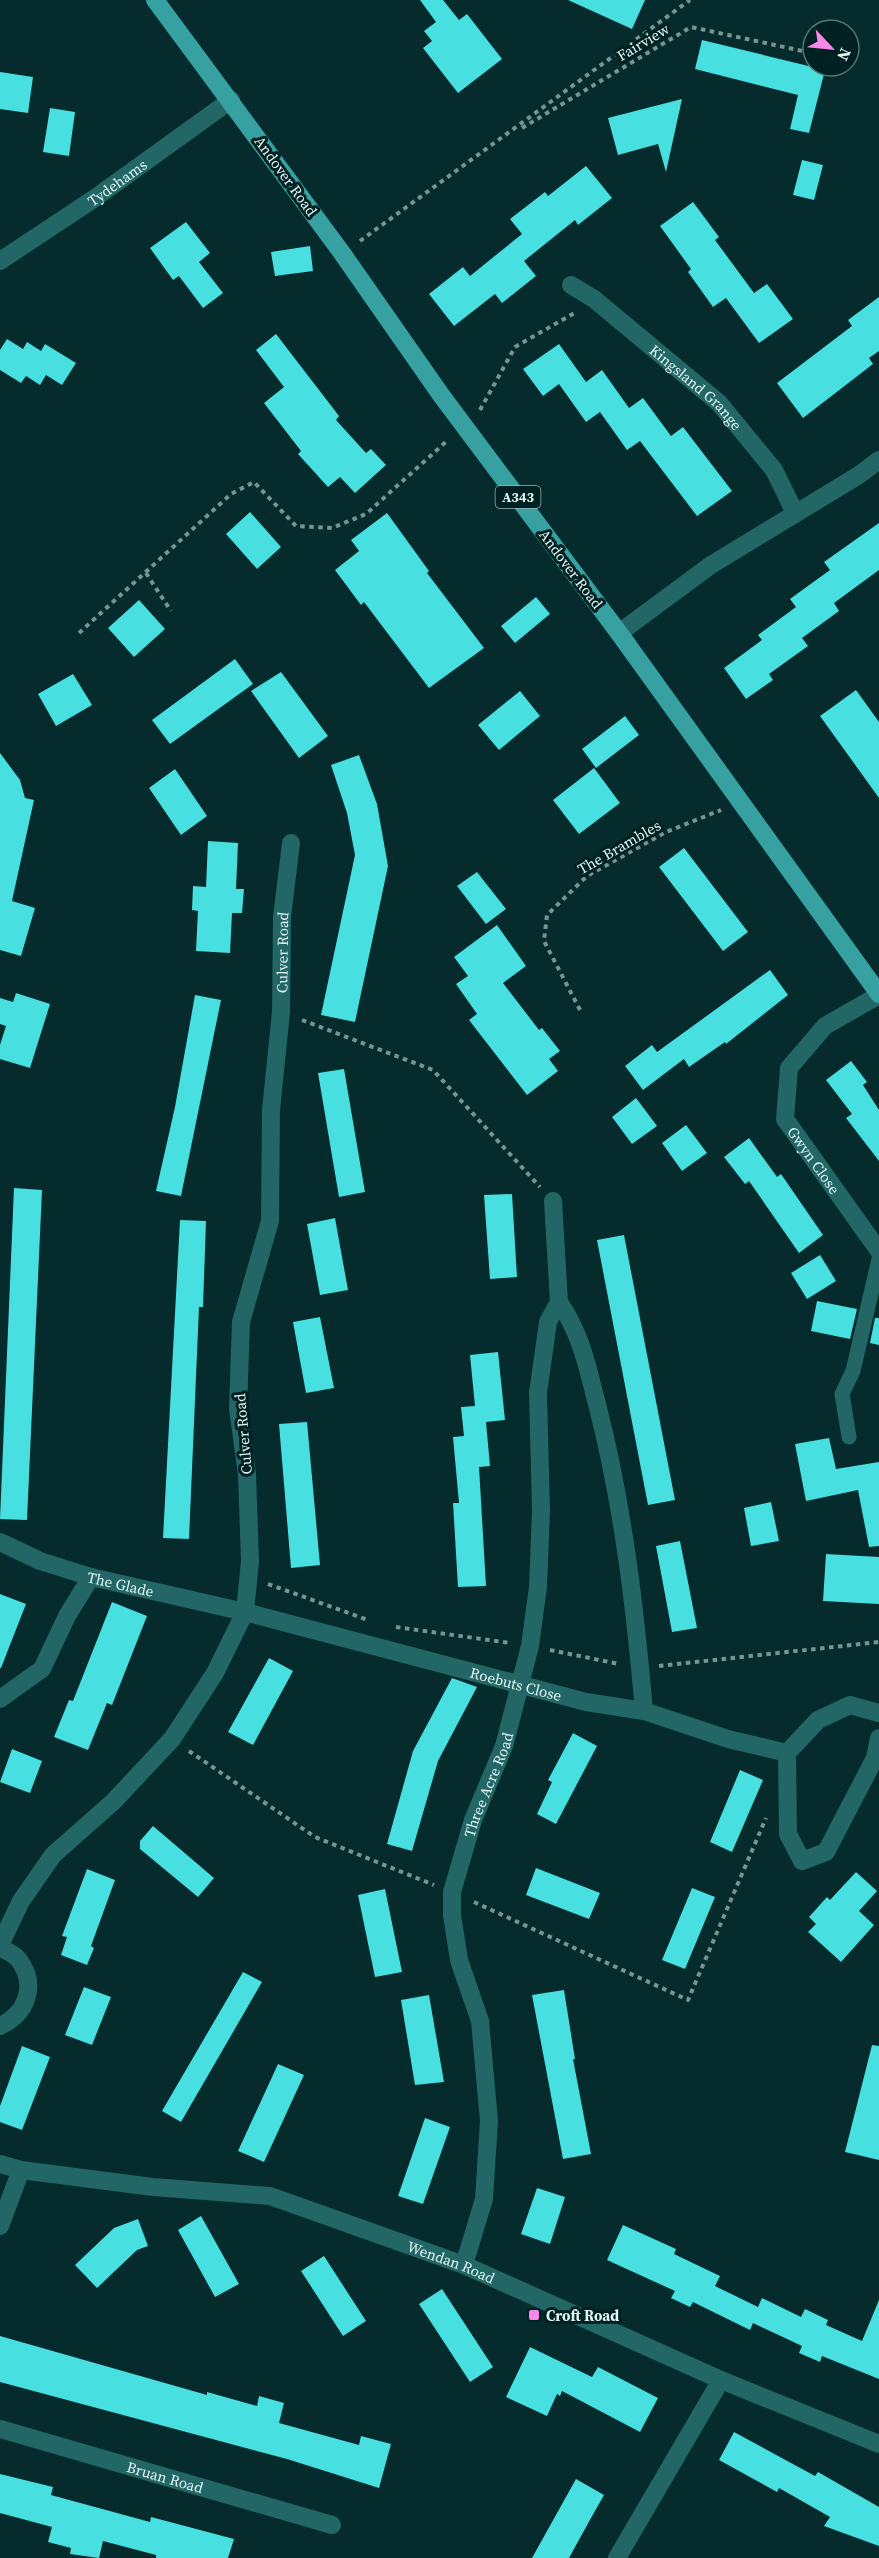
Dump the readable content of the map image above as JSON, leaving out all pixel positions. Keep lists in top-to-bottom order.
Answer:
{
  "streets": {
    "main road": ["Andover Road", "A343"],
    "street": [
      "Tydehams",
      "Kingsland Grange",
      "Culver Road",
      "Gwyn Close",
      "The Glade",
      "Roebuts Close",
      "Three Acre Road",
      "Wendan Road",
      "Bruan Road"
    ],
    "path": ["Fairview", "The Brambles"]
  },
  "crossings": [
    ["Andover Road", "Tydehams"],
    ["Andover Road", "The Brambles"],
    ["Andover Road", "Gwyn Close"],
    ["Culver Road", "The Glade"],
    ["Culver Road", "Roebuts Close"],
    ["The Glade", "Roebuts Close"],
    ["Roebuts Close", "Three Acre Road"],
    ["Three Acre Road", "Wendan Road"]
  ],
  "places": {
    "transit": ["Croft Road"]
  },
  "north": "bottom right"
}
